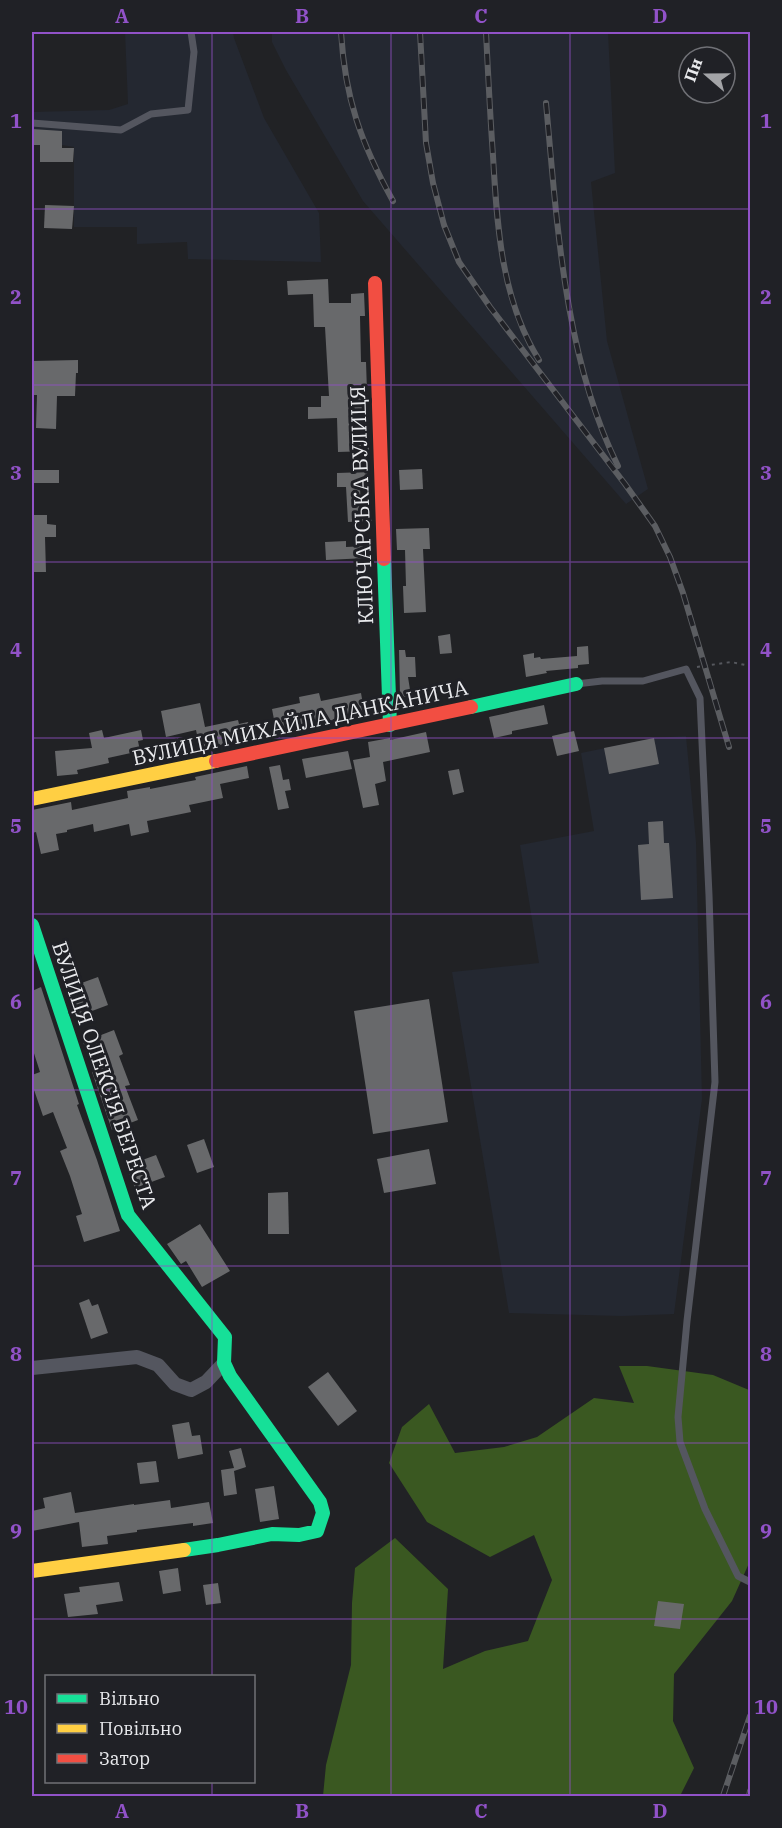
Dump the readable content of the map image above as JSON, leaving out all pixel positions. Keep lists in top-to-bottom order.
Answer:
{
  "streets": {
    "street": ["КЛЮЧАРСЬКА ВУЛИЦЯ", "ВУЛИЦЯ МИХАЙЛА ДАНКАНИЧА", "ВУЛИЦЯ ОЛЕКСІЯ БЕРЕСТА"]
  },
  "crossings": [
    ["КЛЮЧАРСЬКА ВУЛИЦЯ", "ВУЛИЦЯ МИХАЙЛА ДАНКАНИЧА"]
  ],
  "legend": ["Вільно", "Повільно", "Затор"],
  "north": "left",
  "grid": {
    "columns": [
      "A",
      "B",
      "C",
      "D"
    ],
    "rows": [
      "1",
      "2",
      "3",
      "4",
      "5",
      "6",
      "7",
      "8",
      "9",
      "10"
    ]
  }
}
